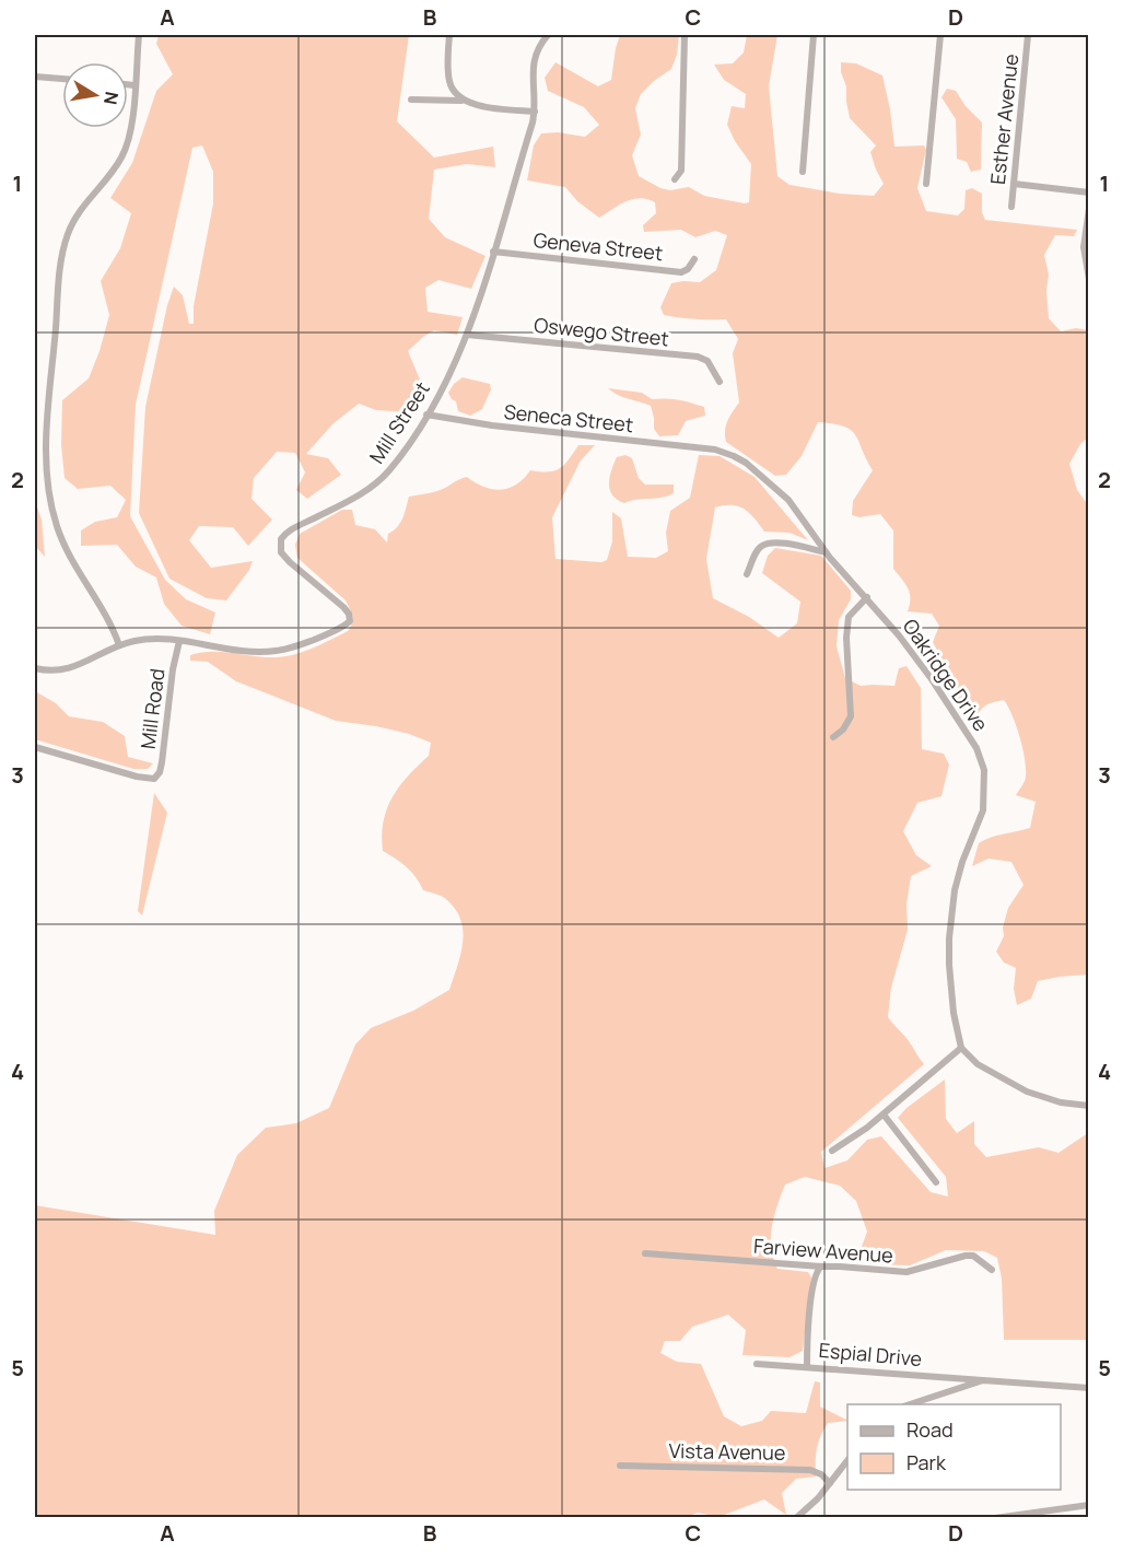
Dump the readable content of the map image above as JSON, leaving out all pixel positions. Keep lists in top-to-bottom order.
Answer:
{
  "streets": {
    "street": [
      "Esther Avenue",
      "Geneva Street",
      "Oswego Street",
      "Seneca Street",
      "Mill Street",
      "Oakridge Drive",
      "Mill Road",
      "Farview Avenue",
      "Espial Drive",
      "Vista Avenue"
    ]
  },
  "crossings": [
    ["Geneva Street", "Mill Street"],
    ["Oswego Street", "Mill Street"],
    ["Seneca Street", "Mill Street"],
    ["Seneca Street", "Oakridge Drive"],
    ["Mill Street", "Mill Road"]
  ],
  "legend": ["Road", "Park"],
  "north": "right",
  "grid": {
    "columns": [
      "A",
      "B",
      "C",
      "D"
    ],
    "rows": [
      "1",
      "2",
      "3",
      "4",
      "5"
    ]
  }
}
